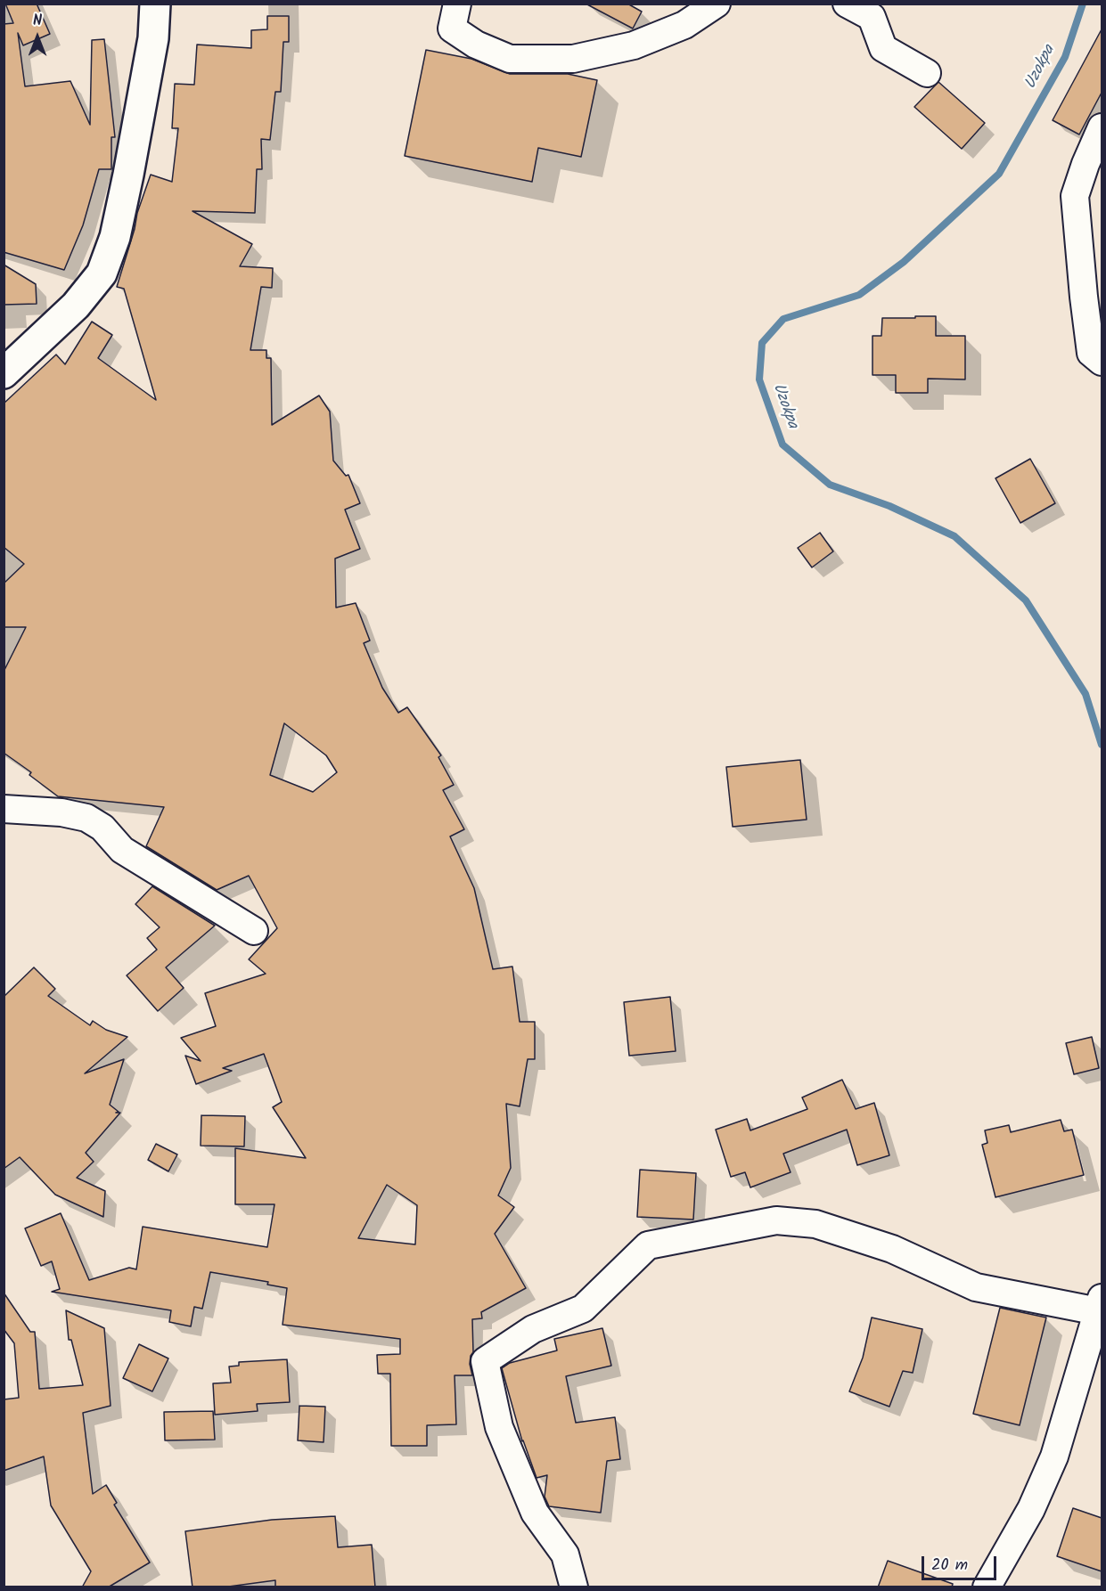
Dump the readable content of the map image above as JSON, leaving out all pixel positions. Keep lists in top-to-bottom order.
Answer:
{
  "water": ["Uzokpa"],
  "scale_bar": "20 m",
  "north": "top"
}
